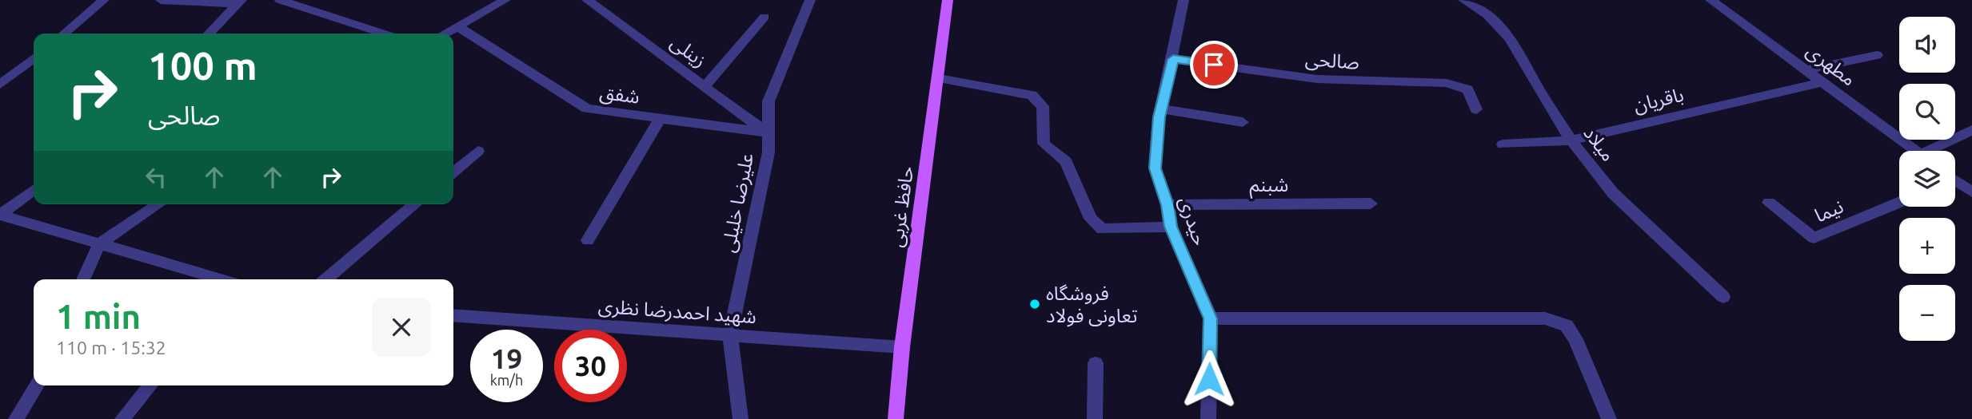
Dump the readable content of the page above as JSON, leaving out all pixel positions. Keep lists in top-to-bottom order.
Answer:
{
  "streets": {
    "main road": ["حافظ غربی"],
    "street": [
      "زینلی",
      "صالحی",
      "مطهری",
      "شفق",
      "باقریان",
      "میلاد",
      "شبنم",
      "علیرضا خلیلی",
      "نیما",
      "حیدری",
      "شهید احمدرضا نظری"
    ]
  },
  "crossings": [
    ["زینلی", "شفق"],
    ["زینلی", "علیرضا خلیلی"],
    ["صالحی", "حیدری"],
    ["مطهری", "باقریان"],
    ["شفق", "علیرضا خلیلی"],
    ["باقریان", "میلاد"],
    ["شبنم", "حیدری"],
    ["علیرضا خلیلی", "شهید احمدرضا نظری"],
    ["حافظ غربی", "شهید احمدرضا نظری"]
  ],
  "places": ["فروشگاه تعاونی فولاد"],
  "page": {
    "map_buttons": ["+", "−"],
    "turn": ["100 m", "صالحی"],
    "heading": ["1 min", "110 m · 15:32"],
    "speed": "19 km/h",
    "limit": "30"
  }
}
